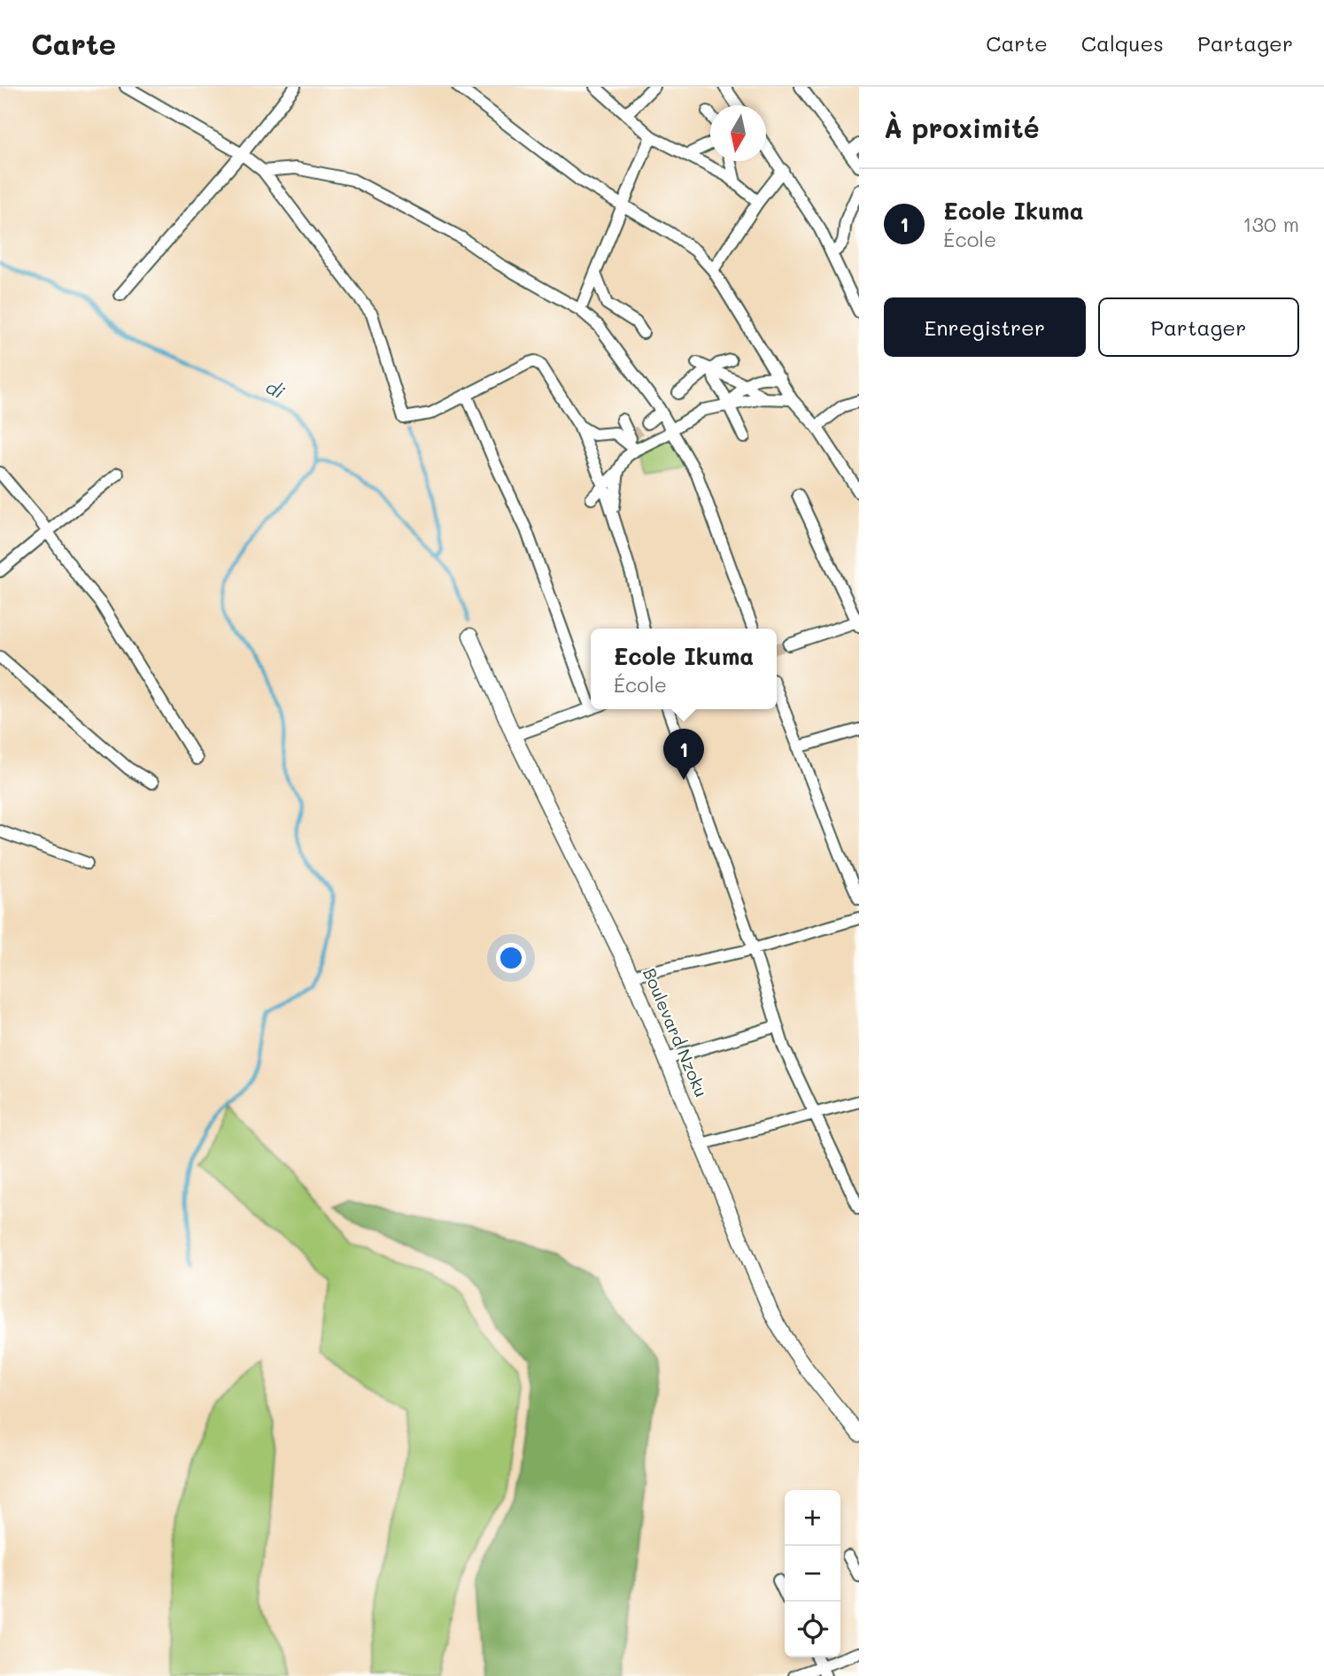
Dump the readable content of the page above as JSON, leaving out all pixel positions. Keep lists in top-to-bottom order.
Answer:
{
  "streets": {
    "street": ["Boulevard Nzoku"]
  },
  "water": ["di"],
  "north": "bottom",
  "page": {
    "header": "Carte",
    "nav": ["Carte", "Calques", "Partager"],
    "heading": "À proximité",
    "list": [
      {
        "mark": "1",
        "name": "Ecole Ikuma",
        "note": "École",
        "value": "130 m"
      }
    ],
    "buttons": ["Enregistrer", "Partager"],
    "popup": ["Ecole Ikuma", "École"],
    "pins": "1",
    "map_buttons": ["+", "−"]
  }
}
